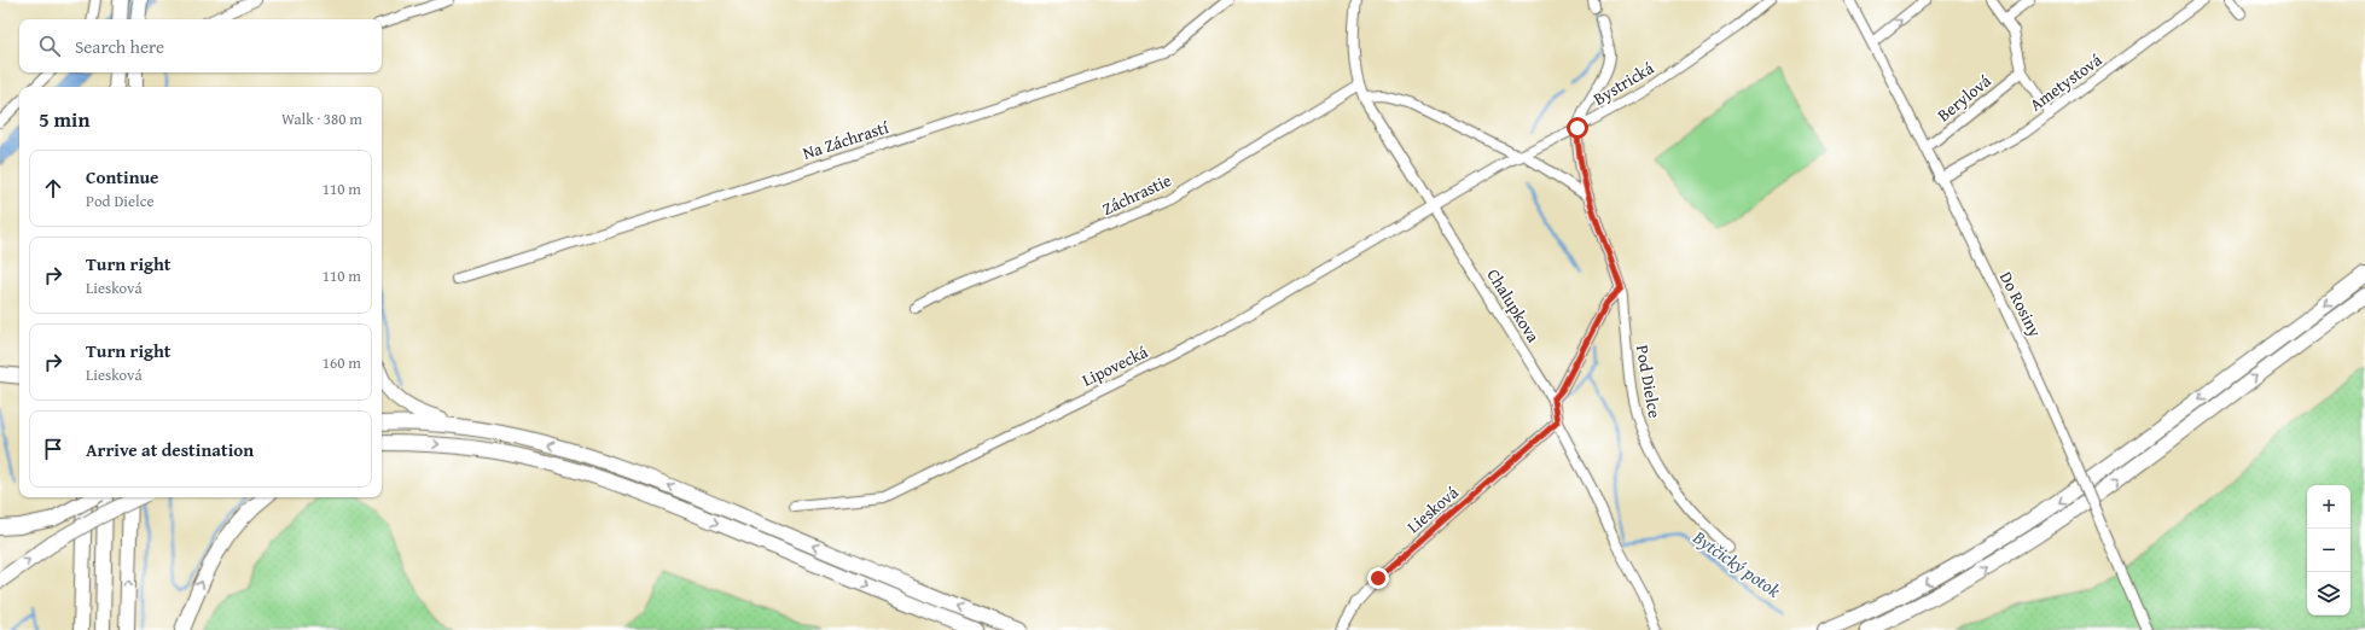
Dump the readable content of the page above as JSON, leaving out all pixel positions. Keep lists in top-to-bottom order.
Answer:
{
  "streets": {
    "street": [
      "Ametystová",
      "Bystrická",
      "Berylová",
      "Na Záchrastí",
      "Záchrastie",
      "Do Rosiny",
      "Chalupkova",
      "Lipovecká",
      "Pod Dielce",
      "Liesková"
    ]
  },
  "crossings": [
    ["Ametystová", "Do Rosiny"],
    ["Bystrická", "Chalupkova"],
    ["Bystrická", "Lipovecká"],
    ["Bystrická", "Pod Dielce"],
    ["Berylová", "Do Rosiny"],
    ["Záchrastie", "Chalupkova"],
    ["Chalupkova", "Lipovecká"],
    ["Chalupkova", "Liesková"]
  ],
  "water": ["Bytčický potok"],
  "page": {
    "search": "Search here",
    "heading": ["5 min", "Walk · 380 m"],
    "list": [
      ["Continue", "Pod Dielce", "110 m"],
      ["Turn right", "Liesková", "110 m"],
      ["Turn right", "Liesková", "160 m"],
      "Arrive at destination"
    ],
    "map_buttons": ["+", "−"]
  }
}
